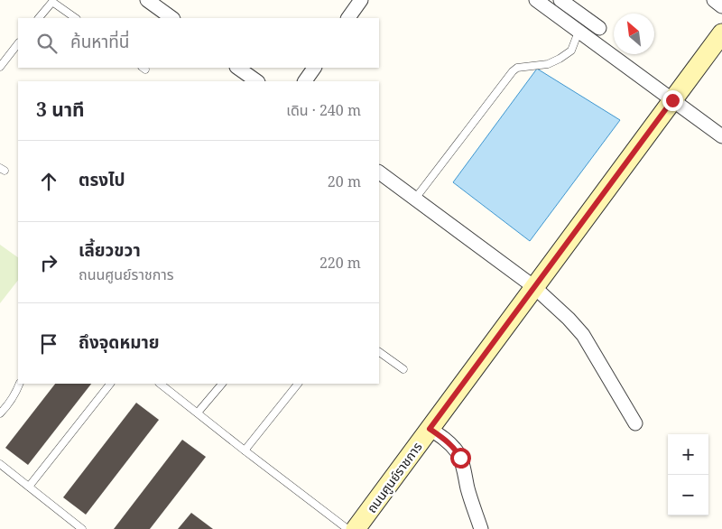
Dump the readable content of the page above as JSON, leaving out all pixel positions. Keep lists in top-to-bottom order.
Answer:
{
  "streets": {
    "street": ["ถนนศูนย์ราชการ"]
  },
  "north": "top left",
  "page": {
    "search": "ค้นหาที่นี่",
    "heading": ["3 นาที", "เดิน · 240 m"],
    "list": [
      ["ตรงไป", "20 m"],
      ["เลี้ยวขวา", "ถนนศูนย์ราชการ", "220 m"],
      "ถึงจุดหมาย"
    ],
    "map_buttons": ["+", "−"]
  }
}
